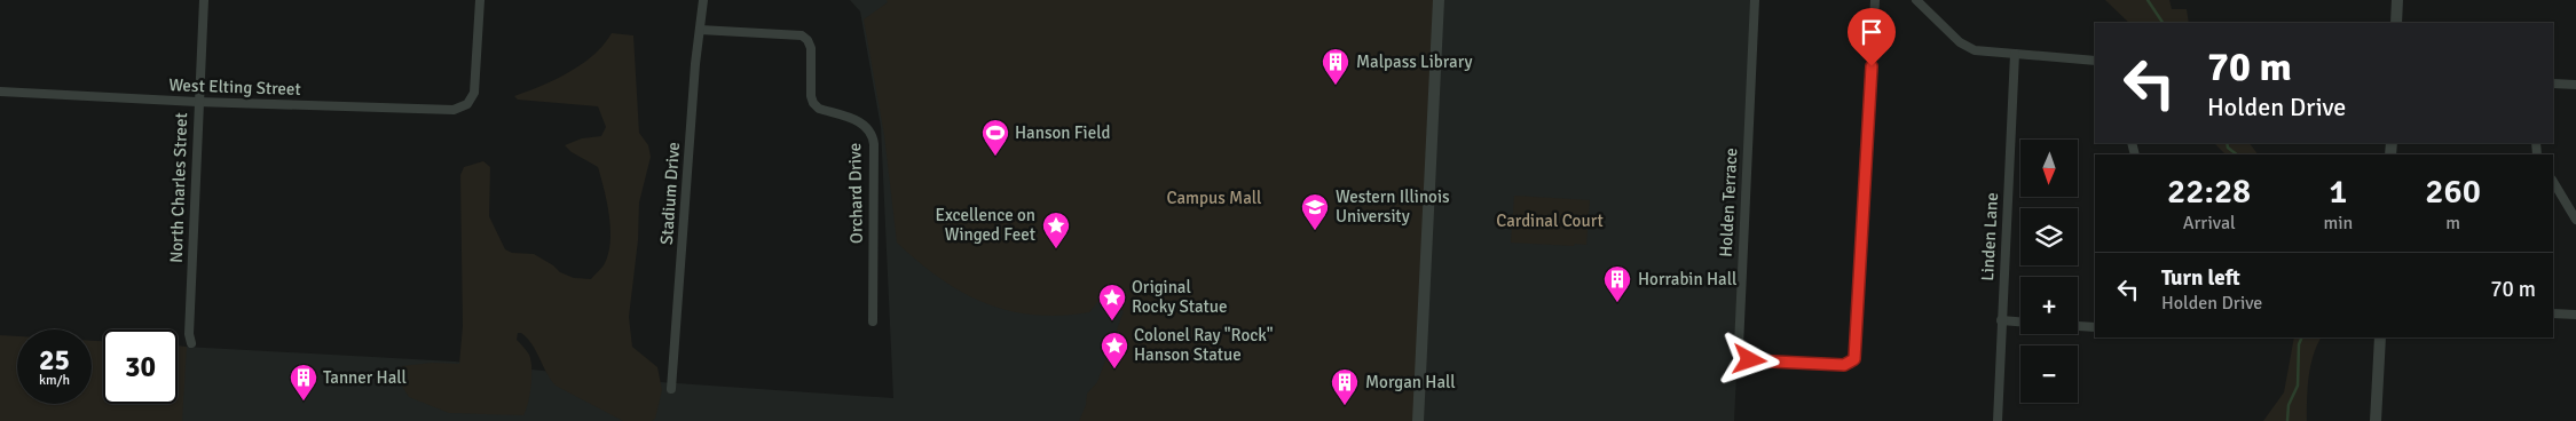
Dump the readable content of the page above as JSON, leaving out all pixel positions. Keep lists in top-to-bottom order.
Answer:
{
  "streets": {
    "street": [
      "West Elting Street",
      "North Charles Street",
      "Stadium Drive",
      "Orchard Drive",
      "Holden Terrace",
      "Linden Lane"
    ]
  },
  "crossings": [
    ["West Elting Street", "North Charles Street"],
    ["Stadium Drive", "Orchard Drive"]
  ],
  "parks": ["Campus Mall", "Cardinal Court"],
  "places": {
    "building": [
      "Malpass Library",
      "Horrabin Hall",
      "Tanner Hall",
      "Morgan Hall"
    ],
    "sports": ["Hanson Field"],
    "school or university": ["Western Illinois University"],
    "place": ["Excellence on Winged Feet", "Original Rocky Statue", "Colonel Ray \"Rock\" Hanson Statue"]
  },
  "north": "bottom",
  "page": {
    "turn": ["70 m", "Holden Drive"],
    "map_buttons": ["+", "−"],
    "eta": [
      "22:28",
      "Arrival",
      "1",
      "min",
      "260",
      "m"
    ],
    "list": [
      {
        "name": "Turn left",
        "note": "Holden Drive",
        "value": "70 m"
      }
    ],
    "speed": "25 km/h",
    "limit": "30"
  }
}
